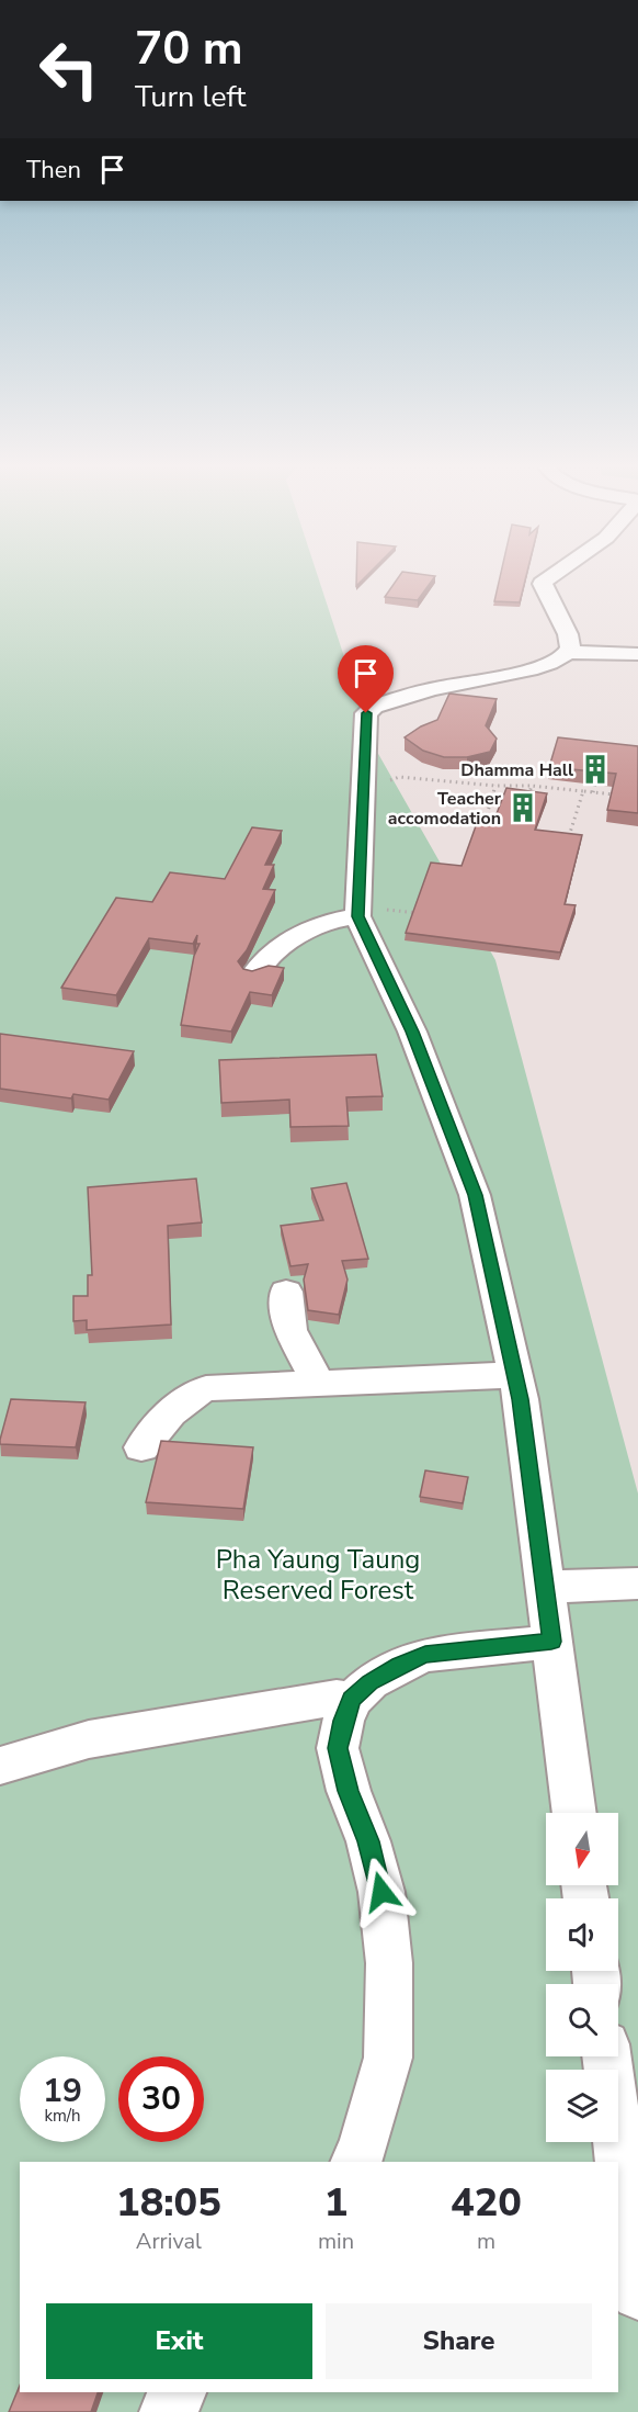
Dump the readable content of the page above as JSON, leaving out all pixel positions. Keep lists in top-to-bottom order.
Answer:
{
  "parks": ["Pha Yaung Taung Reserved Forest"],
  "places": {
    "building": ["Dhamma Hall", "Teacher accomodation"]
  },
  "north": "bottom",
  "page": {
    "turn": ["70 m", "Turn left"],
    "then": "Then",
    "speed": "19 km/h",
    "limit": "30",
    "eta": [
      "18:05",
      "Arrival",
      "1",
      "min",
      "420",
      "m"
    ],
    "buttons": ["Exit", "Share"]
  }
}
